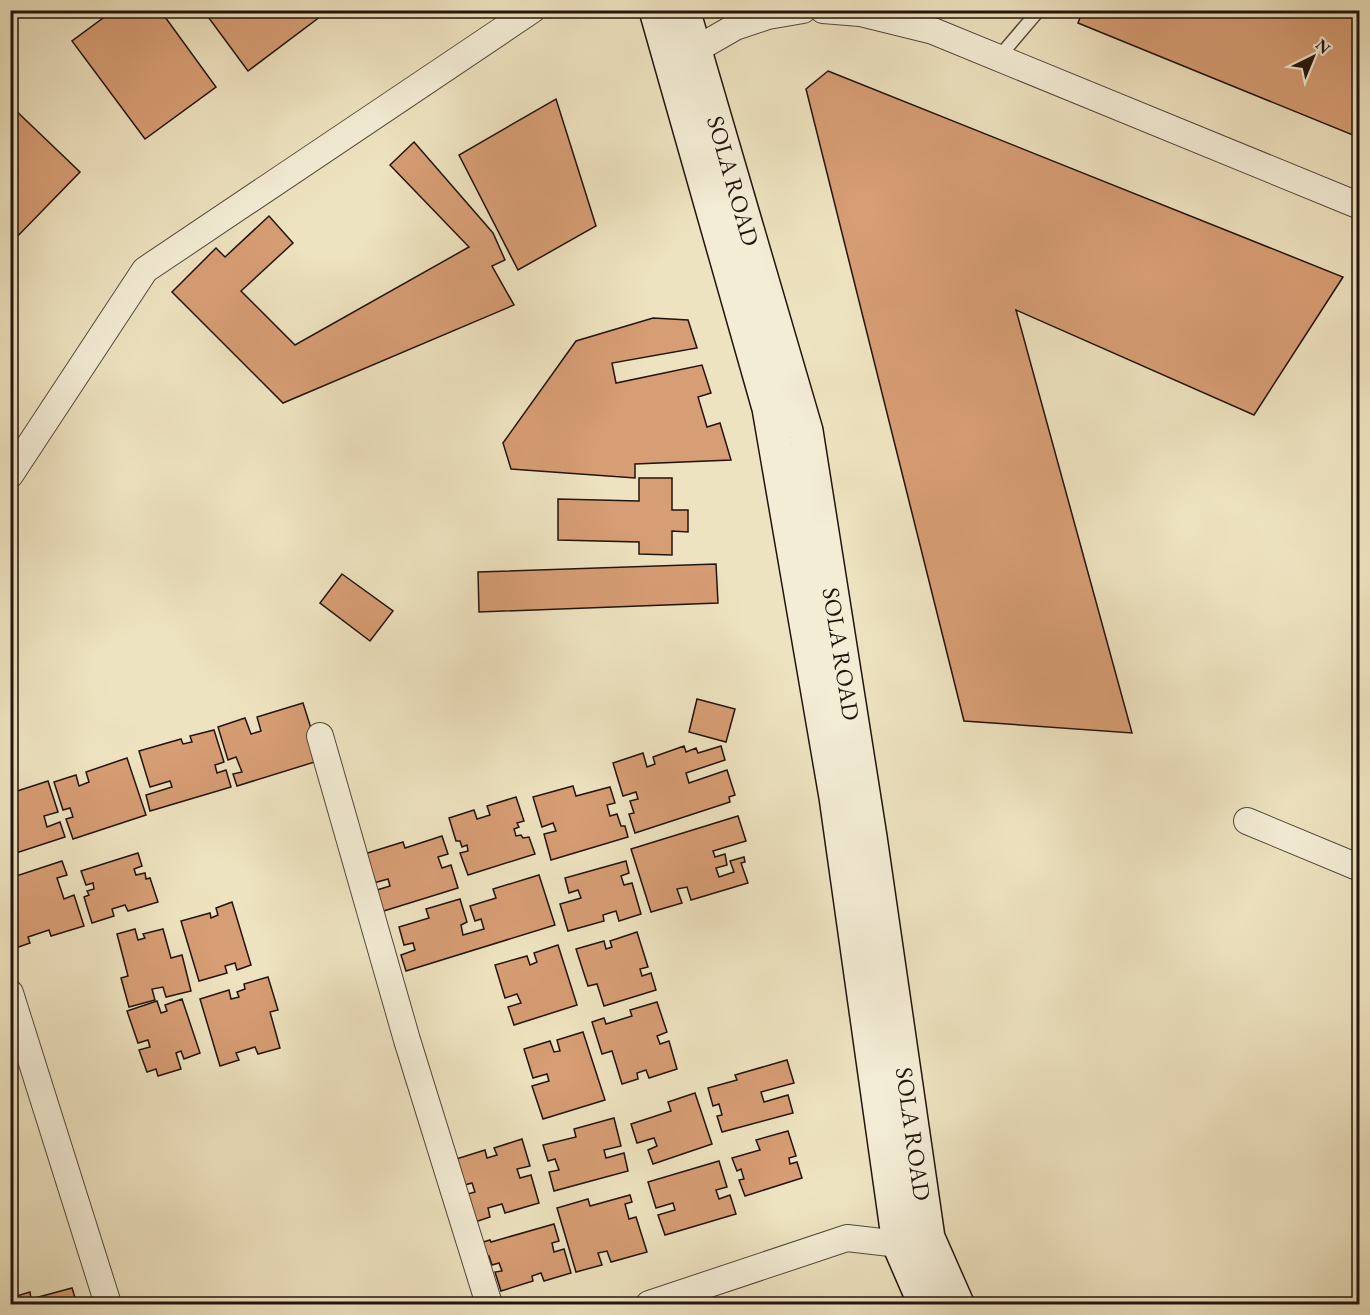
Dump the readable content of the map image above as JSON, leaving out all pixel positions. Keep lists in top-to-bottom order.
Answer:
{
  "streets": {
    "main road": ["SOLA ROAD"]
  },
  "north": "top right"
}
